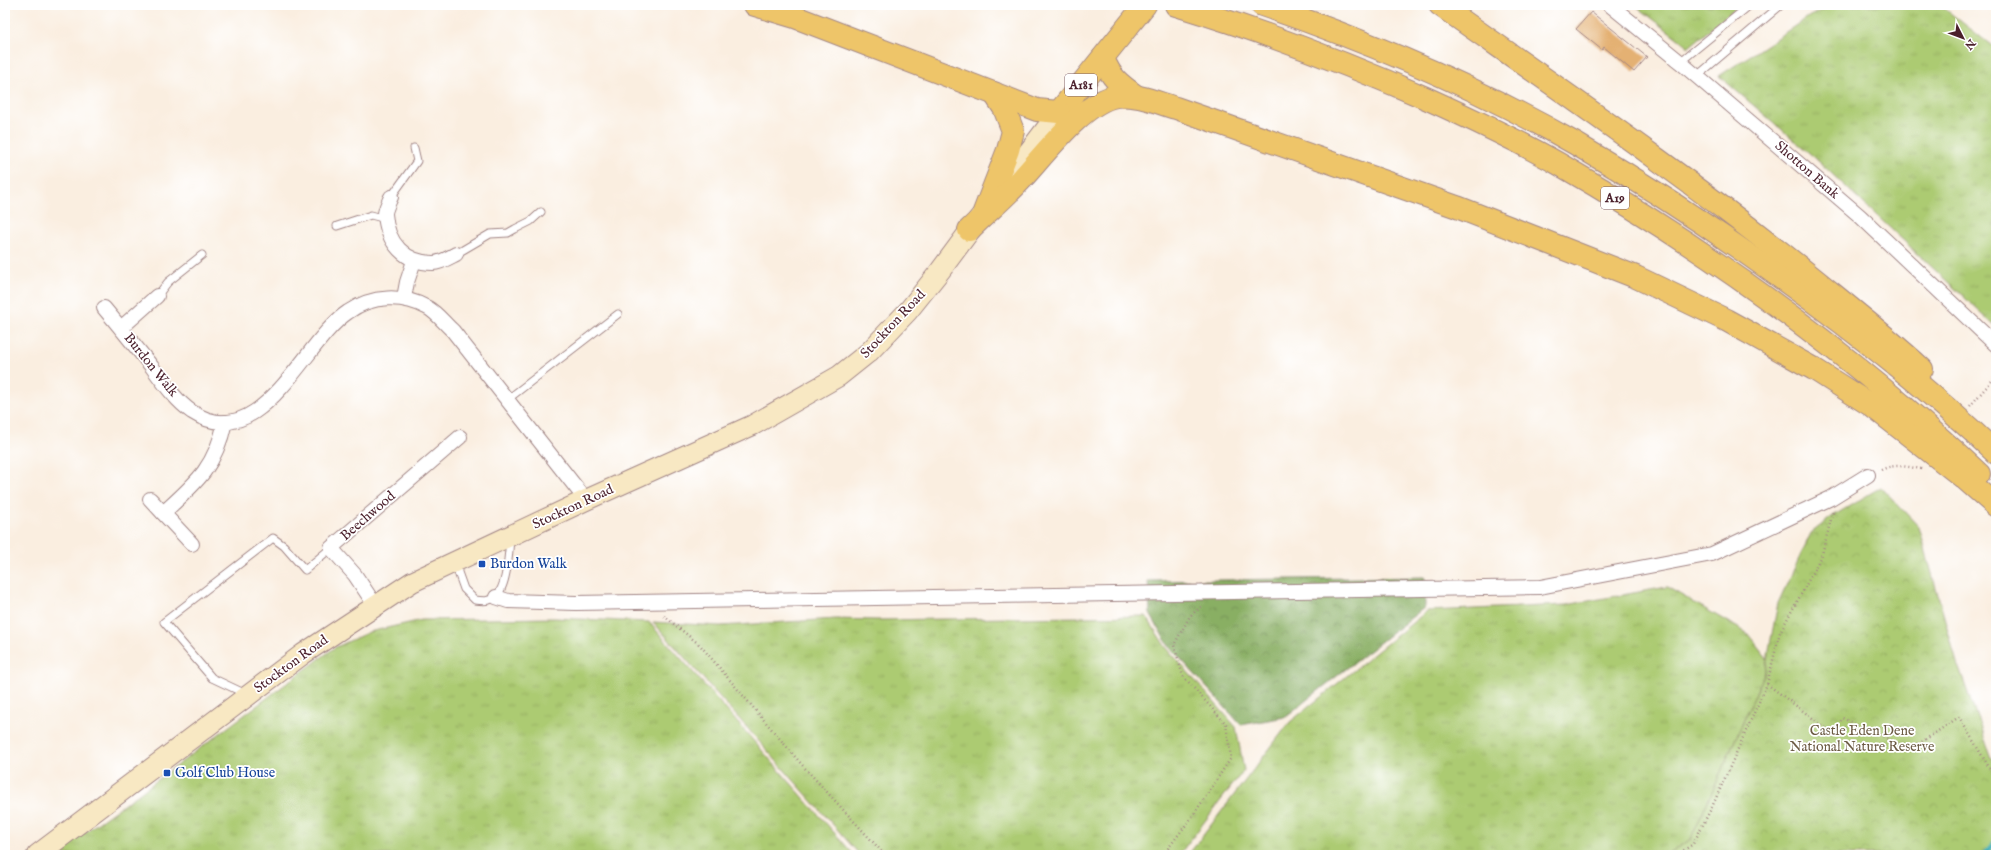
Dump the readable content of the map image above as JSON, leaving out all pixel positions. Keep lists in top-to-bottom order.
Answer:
{
  "streets": {
    "main road": ["A181", "A19", "Stockton Road"],
    "street": ["Shotton Bank", "Burdon Walk", "Beechwood"]
  },
  "crossings": [
    ["A181", "Stockton Road"],
    ["Stockton Road", "Burdon Walk"],
    ["Stockton Road", "Beechwood"]
  ],
  "parks": ["Castle Eden Dene National Nature Reserve"],
  "places": {
    "transit": ["Burdon Walk", "Golf Club House"]
  },
  "north": "bottom right"
}
